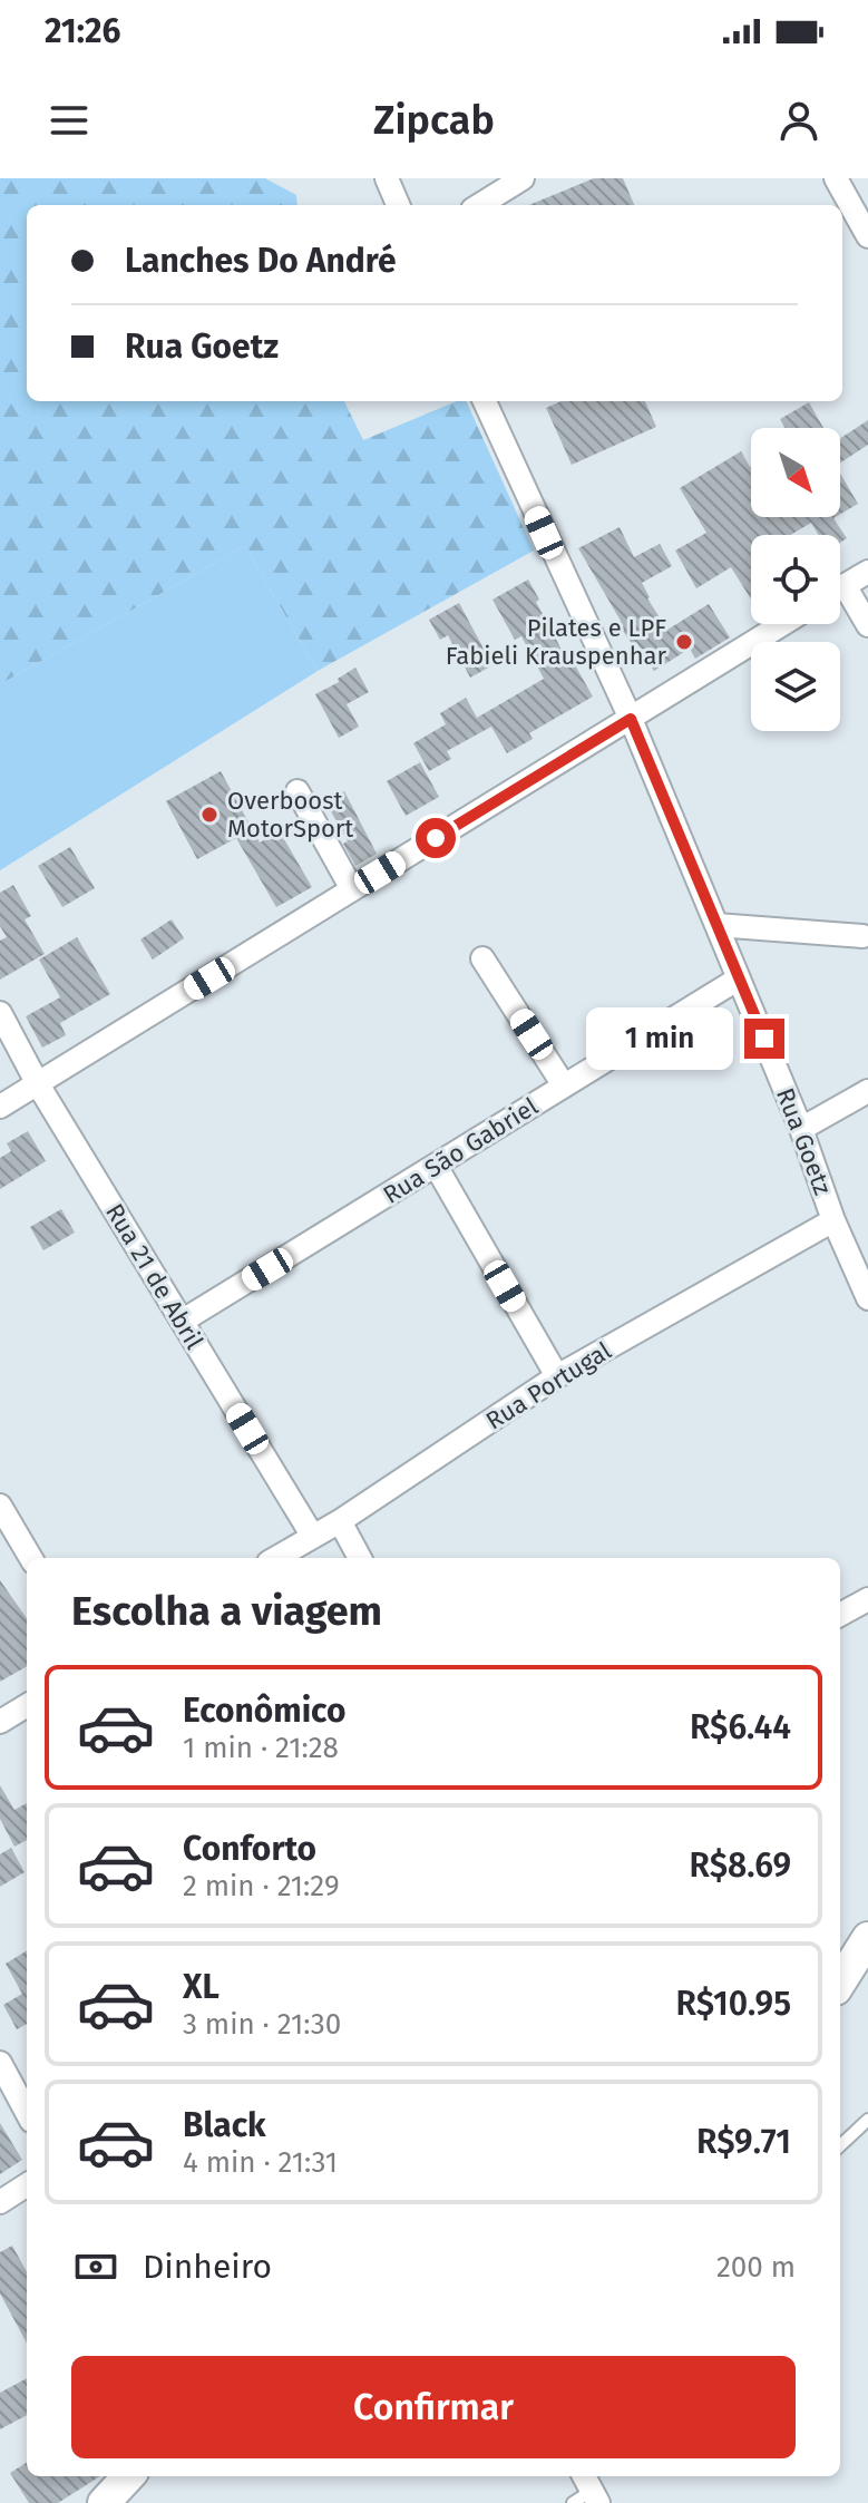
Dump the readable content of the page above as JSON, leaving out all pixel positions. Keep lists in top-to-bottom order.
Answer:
{
  "streets": {
    "street": [
      "Rua Goetz",
      "Rua São Gabriel",
      "Rua 21 de Abril",
      "Rua Portugal"
    ]
  },
  "crossings": [
    ["Rua Goetz", "Rua São Gabriel"],
    ["Rua Goetz", "Rua Portugal"],
    ["Rua São Gabriel", "Rua 21 de Abril"],
    ["Rua 21 de Abril", "Rua Portugal"]
  ],
  "places": ["Pilates e LPF Fabieli Krauspenhar", "Overboost MotorSport"],
  "north": "bottom right",
  "page": {
    "status": "21:26",
    "header": "Zipcab",
    "banner": ["Lanches Do André", "Rua Goetz"],
    "bubble": "1 min",
    "heading": "Escolha a viagem",
    "list": [
      {
        "name": "Econômico",
        "note": "1 min · 21:28",
        "value": "R$6.44"
      },
      {
        "name": "Conforto",
        "note": "2 min · 21:29",
        "value": "R$8.69"
      },
      {
        "name": "XL",
        "note": "3 min · 21:30",
        "value": "R$10.95"
      },
      {
        "name": "Black",
        "note": "4 min · 21:31",
        "value": "R$9.71"
      }
    ],
    "pay": ["Dinheiro", "200 m"],
    "buttons": "Confirmar"
  }
}
